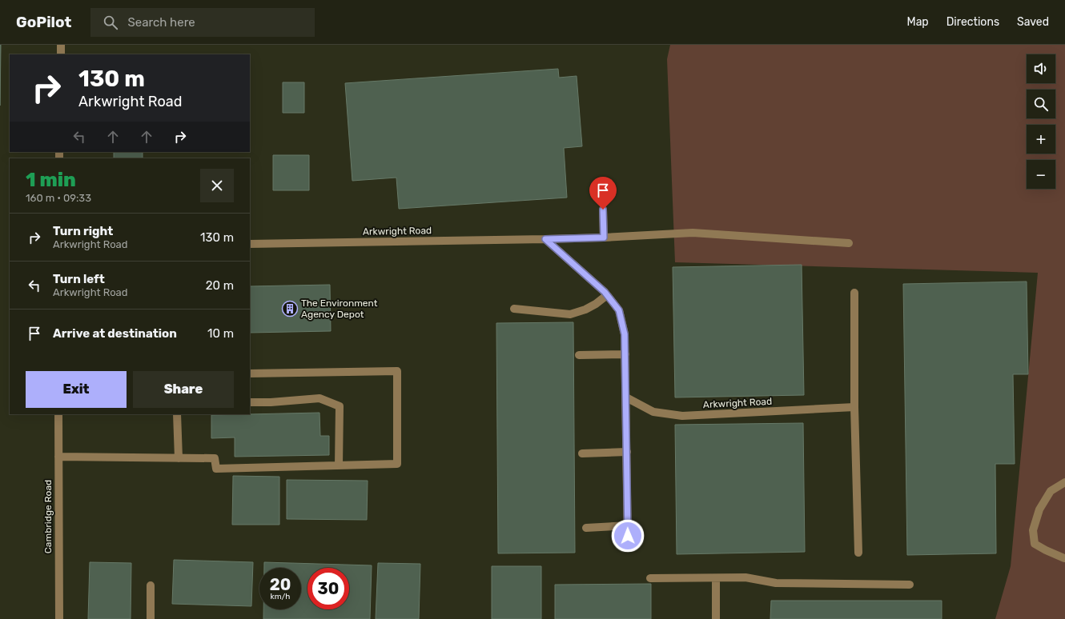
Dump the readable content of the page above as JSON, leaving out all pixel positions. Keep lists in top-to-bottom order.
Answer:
{
  "streets": {
    "street": ["Arkwright Road", "Cambridge Road"]
  },
  "places": {
    "building": ["The Environment Agency Depot"]
  },
  "page": {
    "header": "GoPilot",
    "search": "Search here",
    "nav": ["Map", "Directions", "Saved"],
    "map_buttons": ["+", "−"],
    "turn": ["130 m", "Arkwright Road"],
    "heading": ["1 min", "160 m · 09:33"],
    "list": [
      {
        "name": "Turn right",
        "note": "Arkwright Road",
        "value": "130 m"
      },
      {
        "name": "Turn left",
        "note": "Arkwright Road",
        "value": "20 m"
      },
      {
        "name": "Arrive at destination",
        "value": "10 m"
      }
    ],
    "buttons": ["Exit", "Share"],
    "speed": "20 km/h",
    "limit": "30"
  }
}
